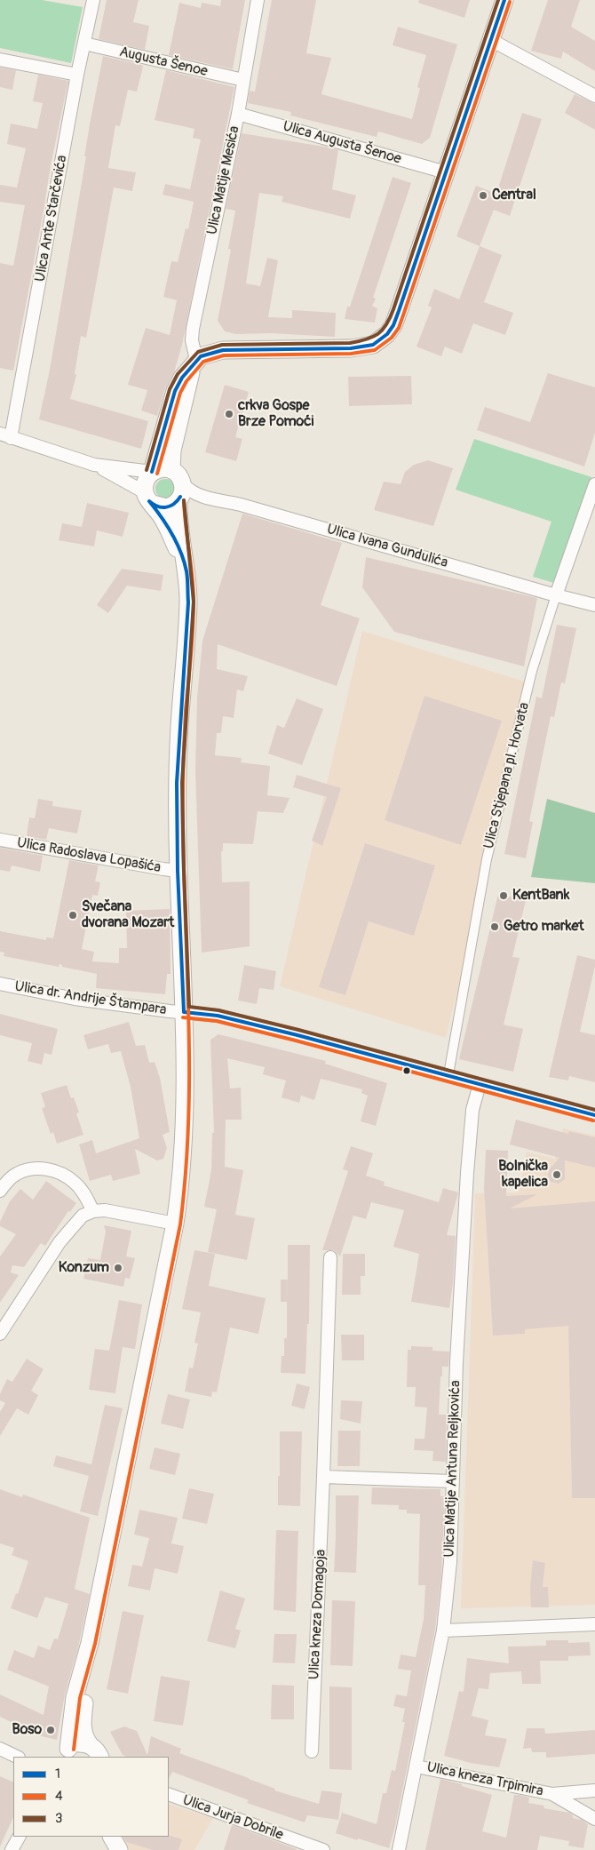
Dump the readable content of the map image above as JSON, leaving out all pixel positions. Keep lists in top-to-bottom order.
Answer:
{
  "streets": {
    "main road": ["Ulica Matije Mesića"],
    "street": [
      "Augusta Šenoe",
      "Ulica Augusta Šenoe",
      "Ulica Ante Starčevića",
      "Ulica Ivana Gundulića",
      "Ulica Stjepana pl. Horvata",
      "Ulica Radoslava Lopašića",
      "Ulica dr. Andrije Štampara",
      "Ulica Matije Antuna Reljkovića",
      "Ulica kneza Domagoja",
      "Ulica kneza Trpimira",
      "Ulica Jurja Dobrile"
    ]
  },
  "crossings": [
    ["Augusta Šenoe", "Ulica Matije Mesića"],
    ["Augusta Šenoe", "Ulica Ante Starčevića"],
    ["Ulica Augusta Šenoe", "Ulica Matije Mesića"],
    ["Ulica Matije Mesića", "Ulica Ivana Gundulića"],
    ["Ulica Ivana Gundulića", "Ulica Stjepana pl. Horvata"],
    ["Ulica Stjepana pl. Horvata", "Ulica dr. Andrije Štampara"],
    ["Ulica dr. Andrije Štampara", "Ulica Matije Antuna Reljkovića"],
    ["Ulica Matije Antuna Reljkovića", "Ulica kneza Trpimira"]
  ],
  "places": [
    "Central",
    "crkva Gospe Brze Pomoći",
    "KentBank",
    "Svečana dvorana Mozart",
    "Getro market",
    "Bolnička kapelica",
    "Konzum",
    "Boso"
  ],
  "lines": ["transit line 1", "transit line 3", "transit line 4"],
  "legend": ["1", "4", "3"]
}
